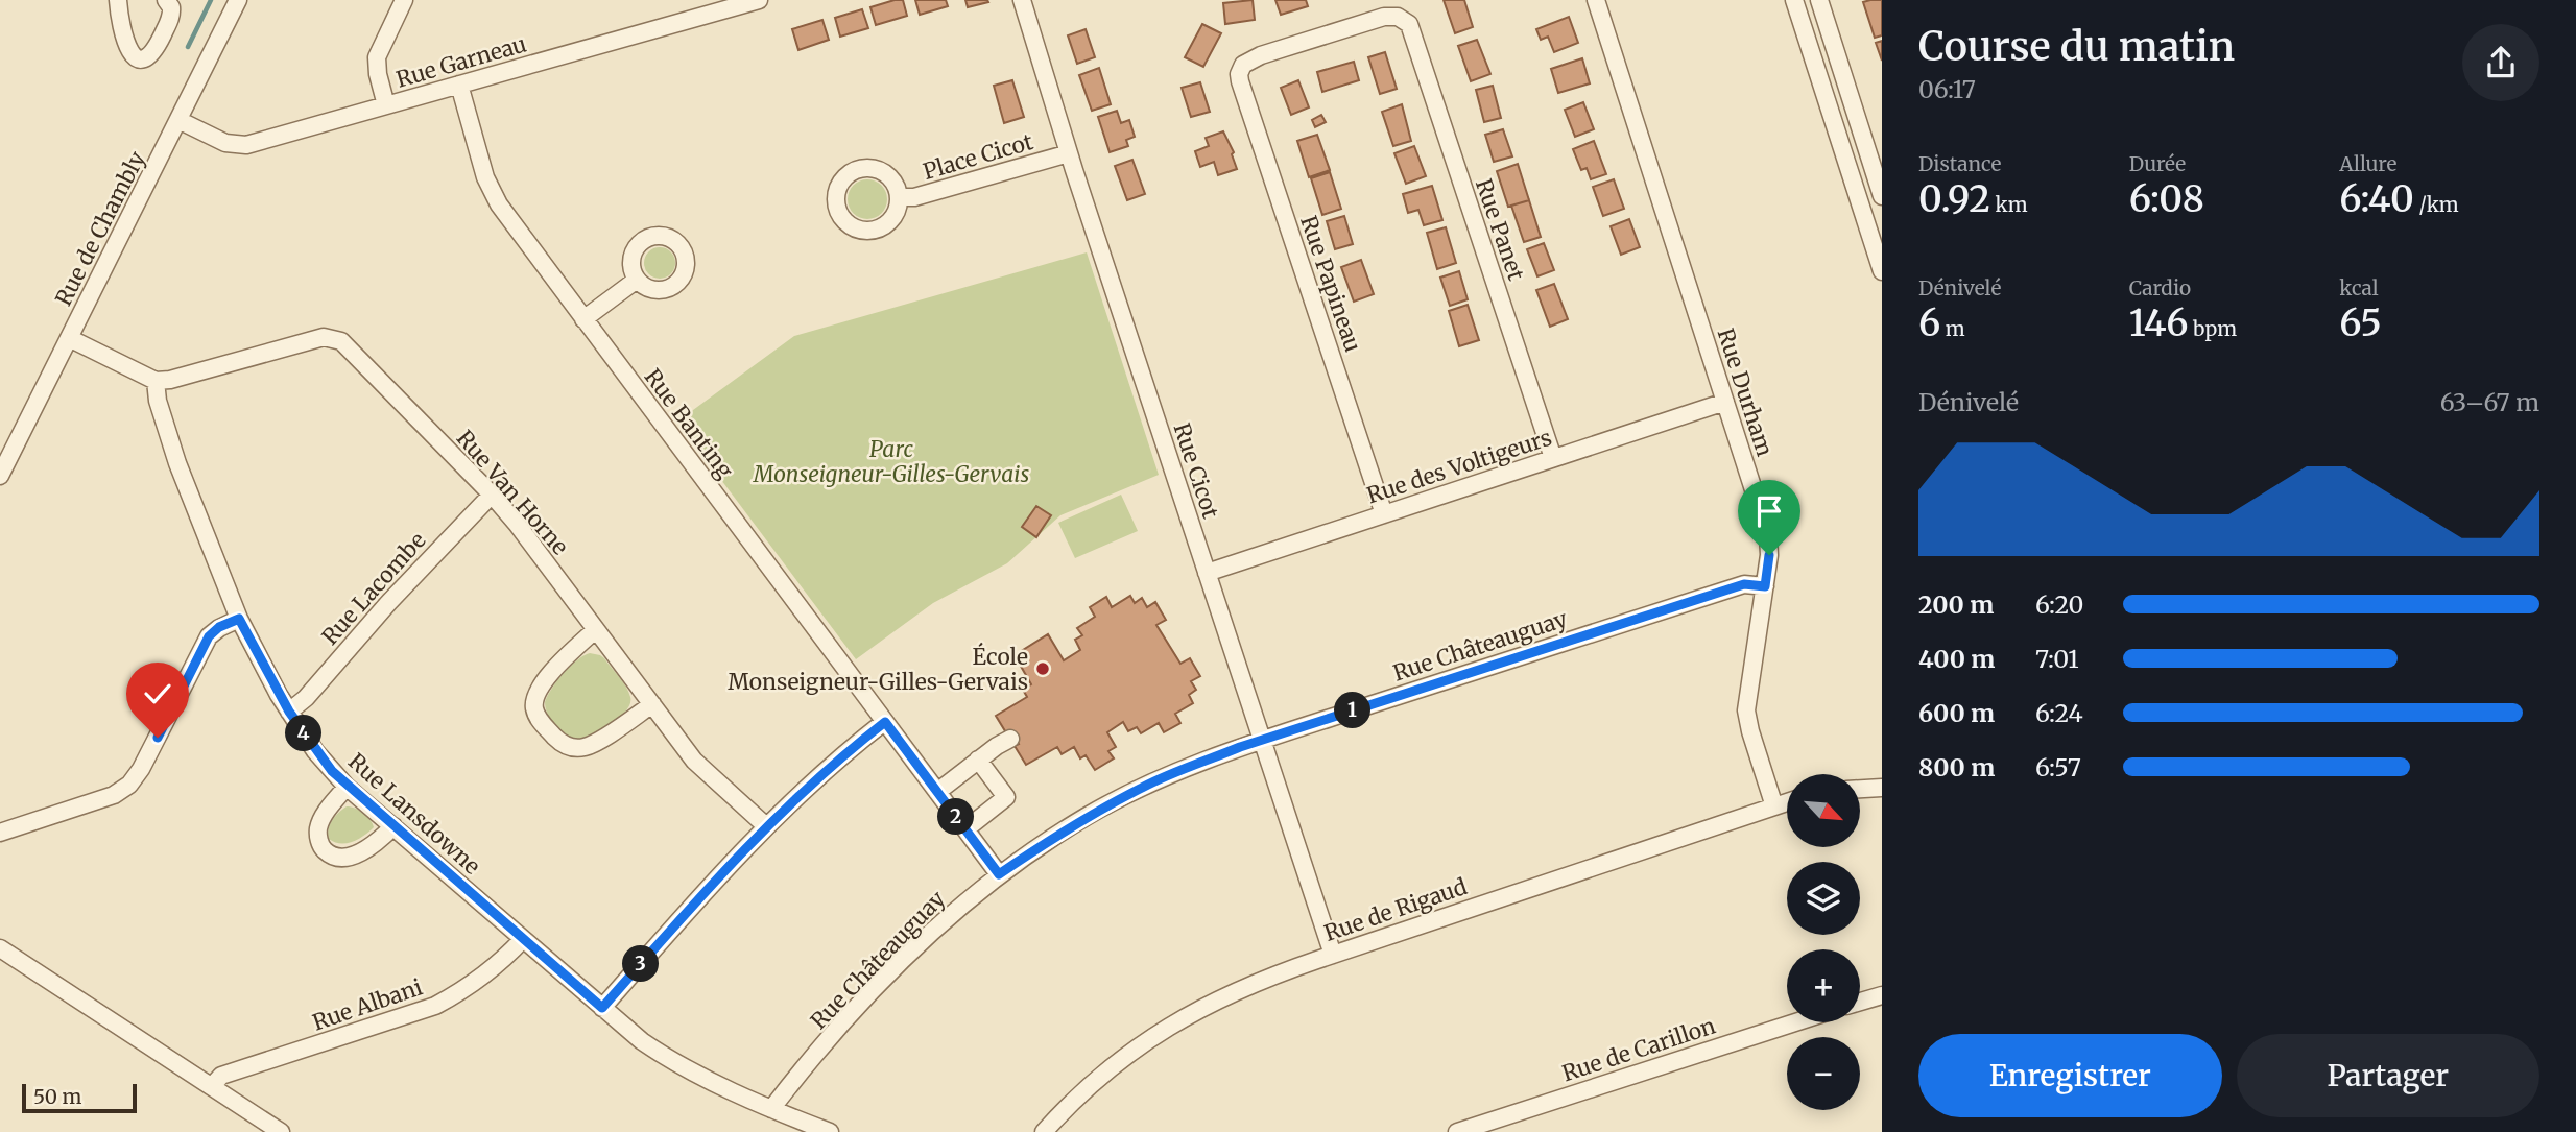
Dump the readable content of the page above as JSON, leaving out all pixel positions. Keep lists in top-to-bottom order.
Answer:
{
  "streets": {
    "street": [
      "Rue Garneau",
      "Place Cicot",
      "Rue de Chambly",
      "Rue Panet",
      "Rue Papineau",
      "Rue Durham",
      "Rue Banting",
      "Rue des Voltigeurs",
      "Rue Cicot",
      "Rue Van Horne",
      "Rue Lacombe",
      "Rue Châteauguay",
      "Rue Lansdowne",
      "Rue de Rigaud",
      "Rue Albani",
      "Rue de Carillon"
    ]
  },
  "crossings": [
    ["Rue Garneau", "Rue de Chambly"],
    ["Rue Garneau", "Rue Banting"],
    ["Place Cicot", "Rue Cicot"],
    ["Rue Panet", "Rue Papineau"],
    ["Rue Panet", "Rue des Voltigeurs"],
    ["Rue Papineau", "Rue des Voltigeurs"],
    ["Rue Durham", "Rue des Voltigeurs"],
    ["Rue Durham", "Rue Châteauguay"],
    ["Rue Durham", "Rue de Rigaud"],
    ["Rue Banting", "Rue Châteauguay"],
    ["Rue des Voltigeurs", "Rue Cicot"],
    ["Rue Cicot", "Rue Châteauguay"],
    ["Rue Cicot", "Rue de Rigaud"],
    ["Rue Van Horne", "Rue Lacombe"],
    ["Rue Van Horne", "Rue Lansdowne"],
    ["Rue Lacombe", "Rue Lansdowne"],
    ["Rue Châteauguay", "Rue Lansdowne"],
    ["Rue Lansdowne", "Rue Albani"]
  ],
  "parks": ["Parc Monseigneur-Gilles-Gervais"],
  "places": ["École Monseigneur-Gilles-Gervais"],
  "scale_bar": "50 m",
  "north": "bottom right",
  "page": {
    "heading": ["Course du matin", "06:17"],
    "stats": [
      ["Distance", "0.92 km"],
      ["Durée", "6:08"],
      ["Allure", "6:40 /km"],
      ["Dénivelé", "6 m"],
      ["Cardio", "146 bpm"],
      ["kcal", "65"]
    ],
    "chart": ["Dénivelé", "63–67 m"],
    "list": [
      {
        "name": "200 m",
        "note": "6:20"
      },
      {
        "name": "400 m",
        "note": "7:01"
      },
      {
        "name": "600 m",
        "note": "6:24"
      },
      {
        "name": "800 m",
        "note": "6:57"
      }
    ],
    "pins": [
      "1",
      "4",
      "2",
      "3"
    ],
    "map_buttons": ["+", "−"],
    "buttons": ["Enregistrer", "Partager"],
    "scale": "50 m"
  }
}
